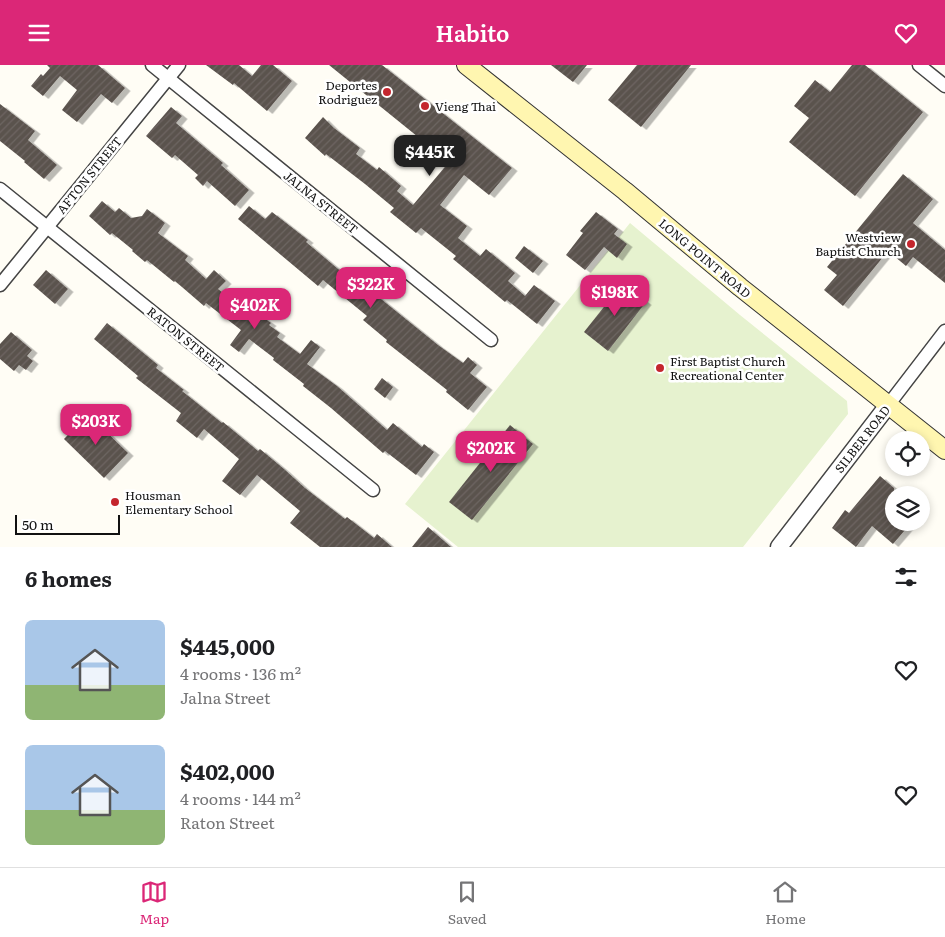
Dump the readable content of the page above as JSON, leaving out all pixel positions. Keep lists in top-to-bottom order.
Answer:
{
  "streets": {
    "main road": ["LONG POINT ROAD"],
    "street": [
      "AFTON STREET",
      "JALNA STREET",
      "RATON STREET",
      "SILBER ROAD"
    ]
  },
  "crossings": [
    ["AFTON STREET", "JALNA STREET"],
    ["AFTON STREET", "RATON STREET"],
    ["LONG POINT ROAD", "SILBER ROAD"]
  ],
  "places": [
    "Deportes Rodriguez",
    "Vieng Thai",
    "Westview Baptist Church",
    "First Baptist Church Recreational Center",
    "Housman Elementary School"
  ],
  "scale_bar": "50 m",
  "page": {
    "header": "Habito",
    "price": [
      "$445K",
      "$322K",
      "$198K",
      "$402K",
      "$203K",
      "$202K"
    ],
    "scale": "50 m",
    "heading": "6 homes",
    "list": [
      {
        "name": "$445,000",
        "note": "4 rooms · 136 m² · Jalna Street"
      },
      {
        "name": "$402,000",
        "note": "4 rooms · 144 m² · Raton Street"
      }
    ],
    "tabs": ["Map", "Saved", "Home"]
  }
}
